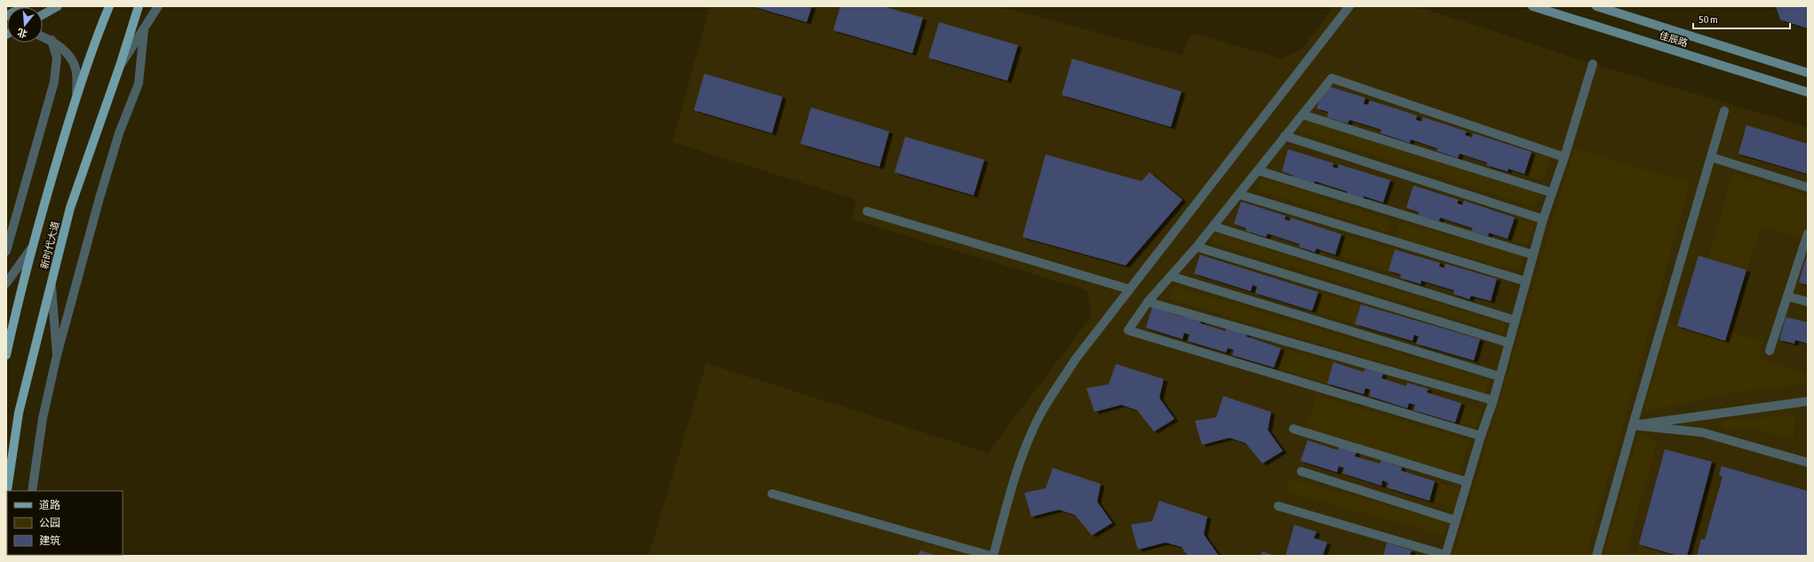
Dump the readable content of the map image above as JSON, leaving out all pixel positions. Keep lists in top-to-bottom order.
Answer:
{
  "streets": {
    "main road": ["佳辰路", "新时代大道"]
  },
  "legend": ["道路", "公园", "建筑"],
  "scale_bar": "50 m",
  "north": "bottom"
}
